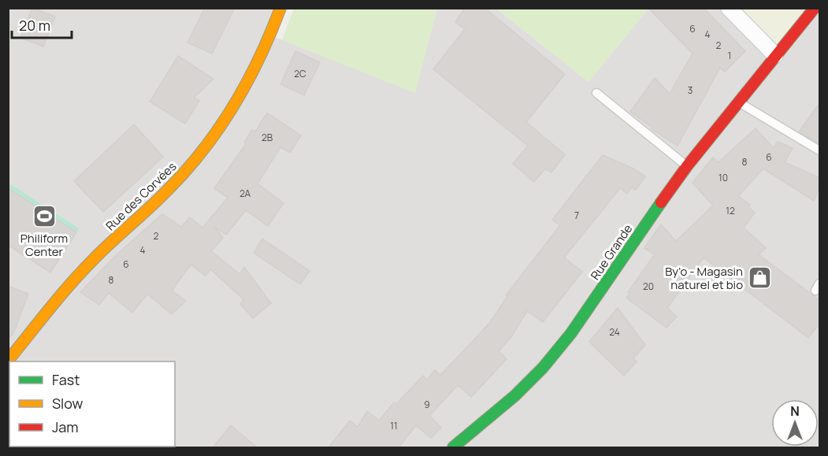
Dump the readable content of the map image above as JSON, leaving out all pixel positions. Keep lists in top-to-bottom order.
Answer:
{
  "streets": {
    "street": ["Rue des Corvées", "Rue Grande"]
  },
  "places": {
    "sports": ["Philiform Center"],
    "shop": ["By'o - Magasin naturel et bio"]
  },
  "house_numbers": [
    "6",
    "4",
    "2",
    "1",
    "2C",
    "3",
    "2B",
    "6",
    "8",
    "10",
    "2A",
    "12",
    "7",
    "2",
    "4",
    "6",
    "8",
    "20",
    "24",
    "9",
    "11"
  ],
  "legend": ["Fast", "Slow", "Jam"],
  "scale_bar": "20 m",
  "north": "top"
}
